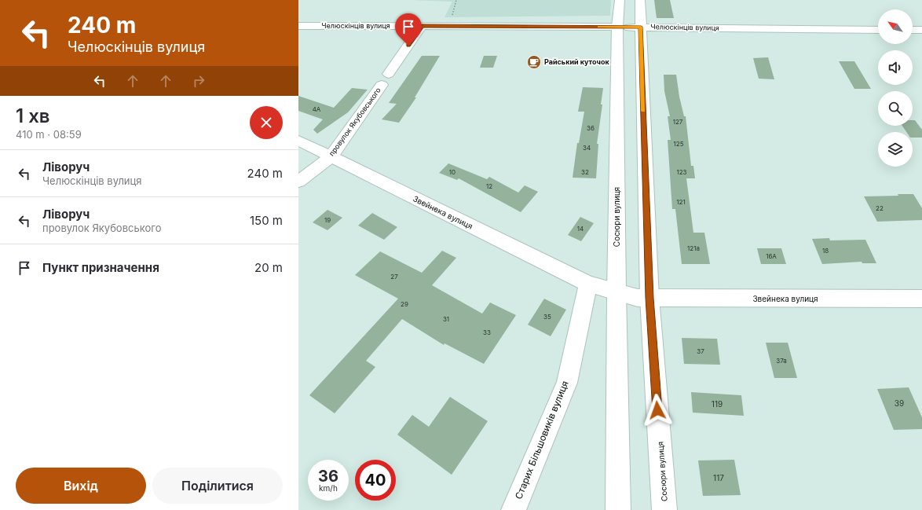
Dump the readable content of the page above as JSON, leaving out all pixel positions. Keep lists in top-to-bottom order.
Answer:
{
  "streets": {
    "street": [
      "Челюскінців вулиця",
      "провулок Якубовського",
      "Звейнека вулиця",
      "Сосюри вулиця",
      "Старих Більшовиків вулиця"
    ]
  },
  "crossings": [
    ["Челюскінців вулиця", "провулок Якубовського"],
    ["Челюскінців вулиця", "Сосюри вулиця"],
    ["провулок Якубовського", "Звейнека вулиця"],
    ["Звейнека вулиця", "Сосюри вулиця"],
    ["Звейнека вулиця", "Старих Більшовиків вулиця"]
  ],
  "places": {
    "cafe": ["Райський куточок"]
  },
  "house_numbers": [
    "4А",
    "127",
    "36",
    "125",
    "34",
    "10",
    "32",
    "123",
    "12",
    "121",
    "22",
    "19",
    "14",
    "121а",
    "18",
    "16А",
    "27",
    "29",
    "35",
    "31",
    "33",
    "37",
    "37а",
    "39",
    "119",
    "117"
  ],
  "north": "top left",
  "page": {
    "turn": ["240 m", "Челюскінців вулиця"],
    "heading": ["1 хв", "410 m · 08:59"],
    "list": [
      {
        "name": "Ліворуч",
        "note": "Челюскінців вулиця",
        "value": "240 m"
      },
      {
        "name": "Ліворуч",
        "note": "провулок Якубовського",
        "value": "150 m"
      },
      {
        "name": "Пункт призначення",
        "value": "20 m"
      }
    ],
    "speed": "36 km/h",
    "limit": "40",
    "buttons": ["Вихід", "Поділитися"]
  }
}
